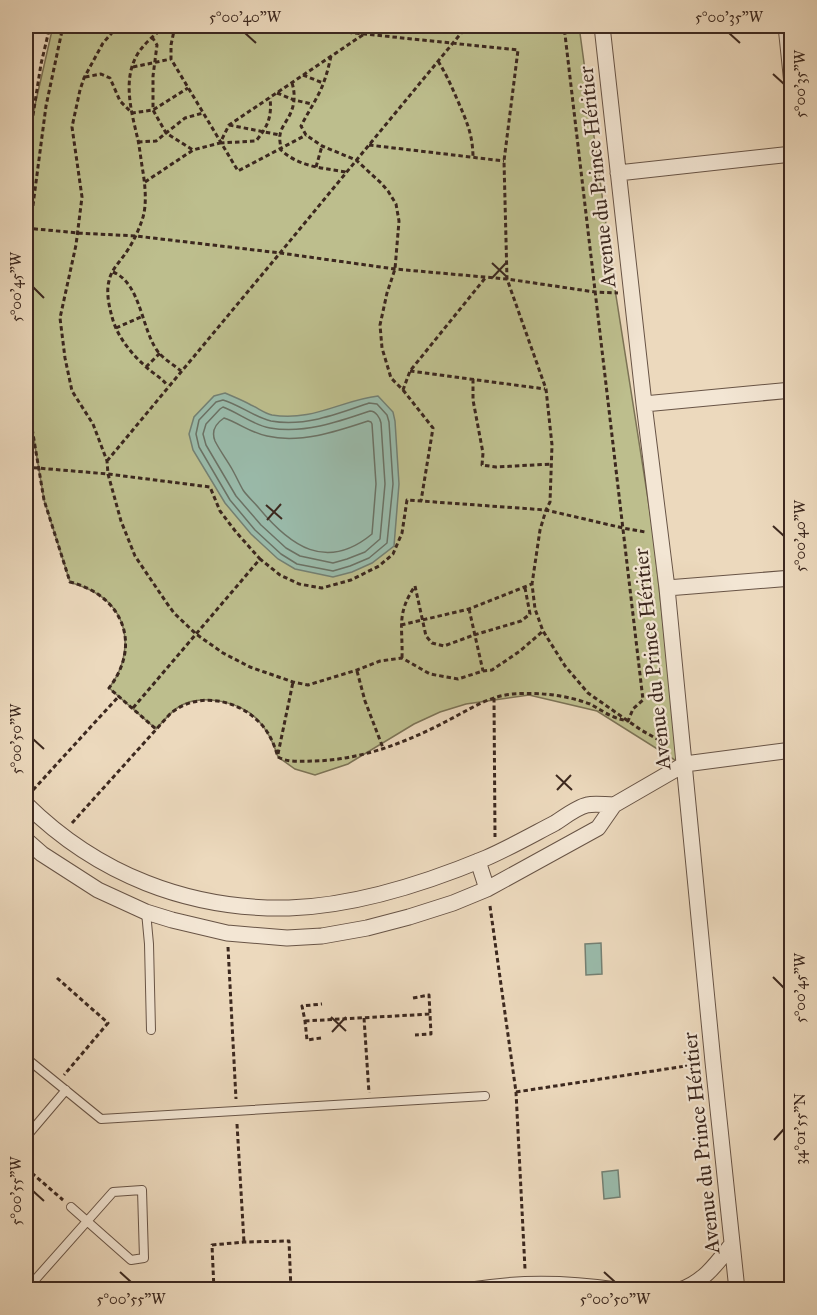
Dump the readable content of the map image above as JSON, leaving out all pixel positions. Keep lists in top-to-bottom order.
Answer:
{
  "streets": {
    "street": ["Avenue du Prince Héritier"]
  },
  "coordinates": [
    "5°00'40\"W",
    "5°00'35\"W",
    "5°00'45\"W",
    "5°00'50\"W",
    "34°01'55\"N",
    "5°00'55\"W"
  ]
}
